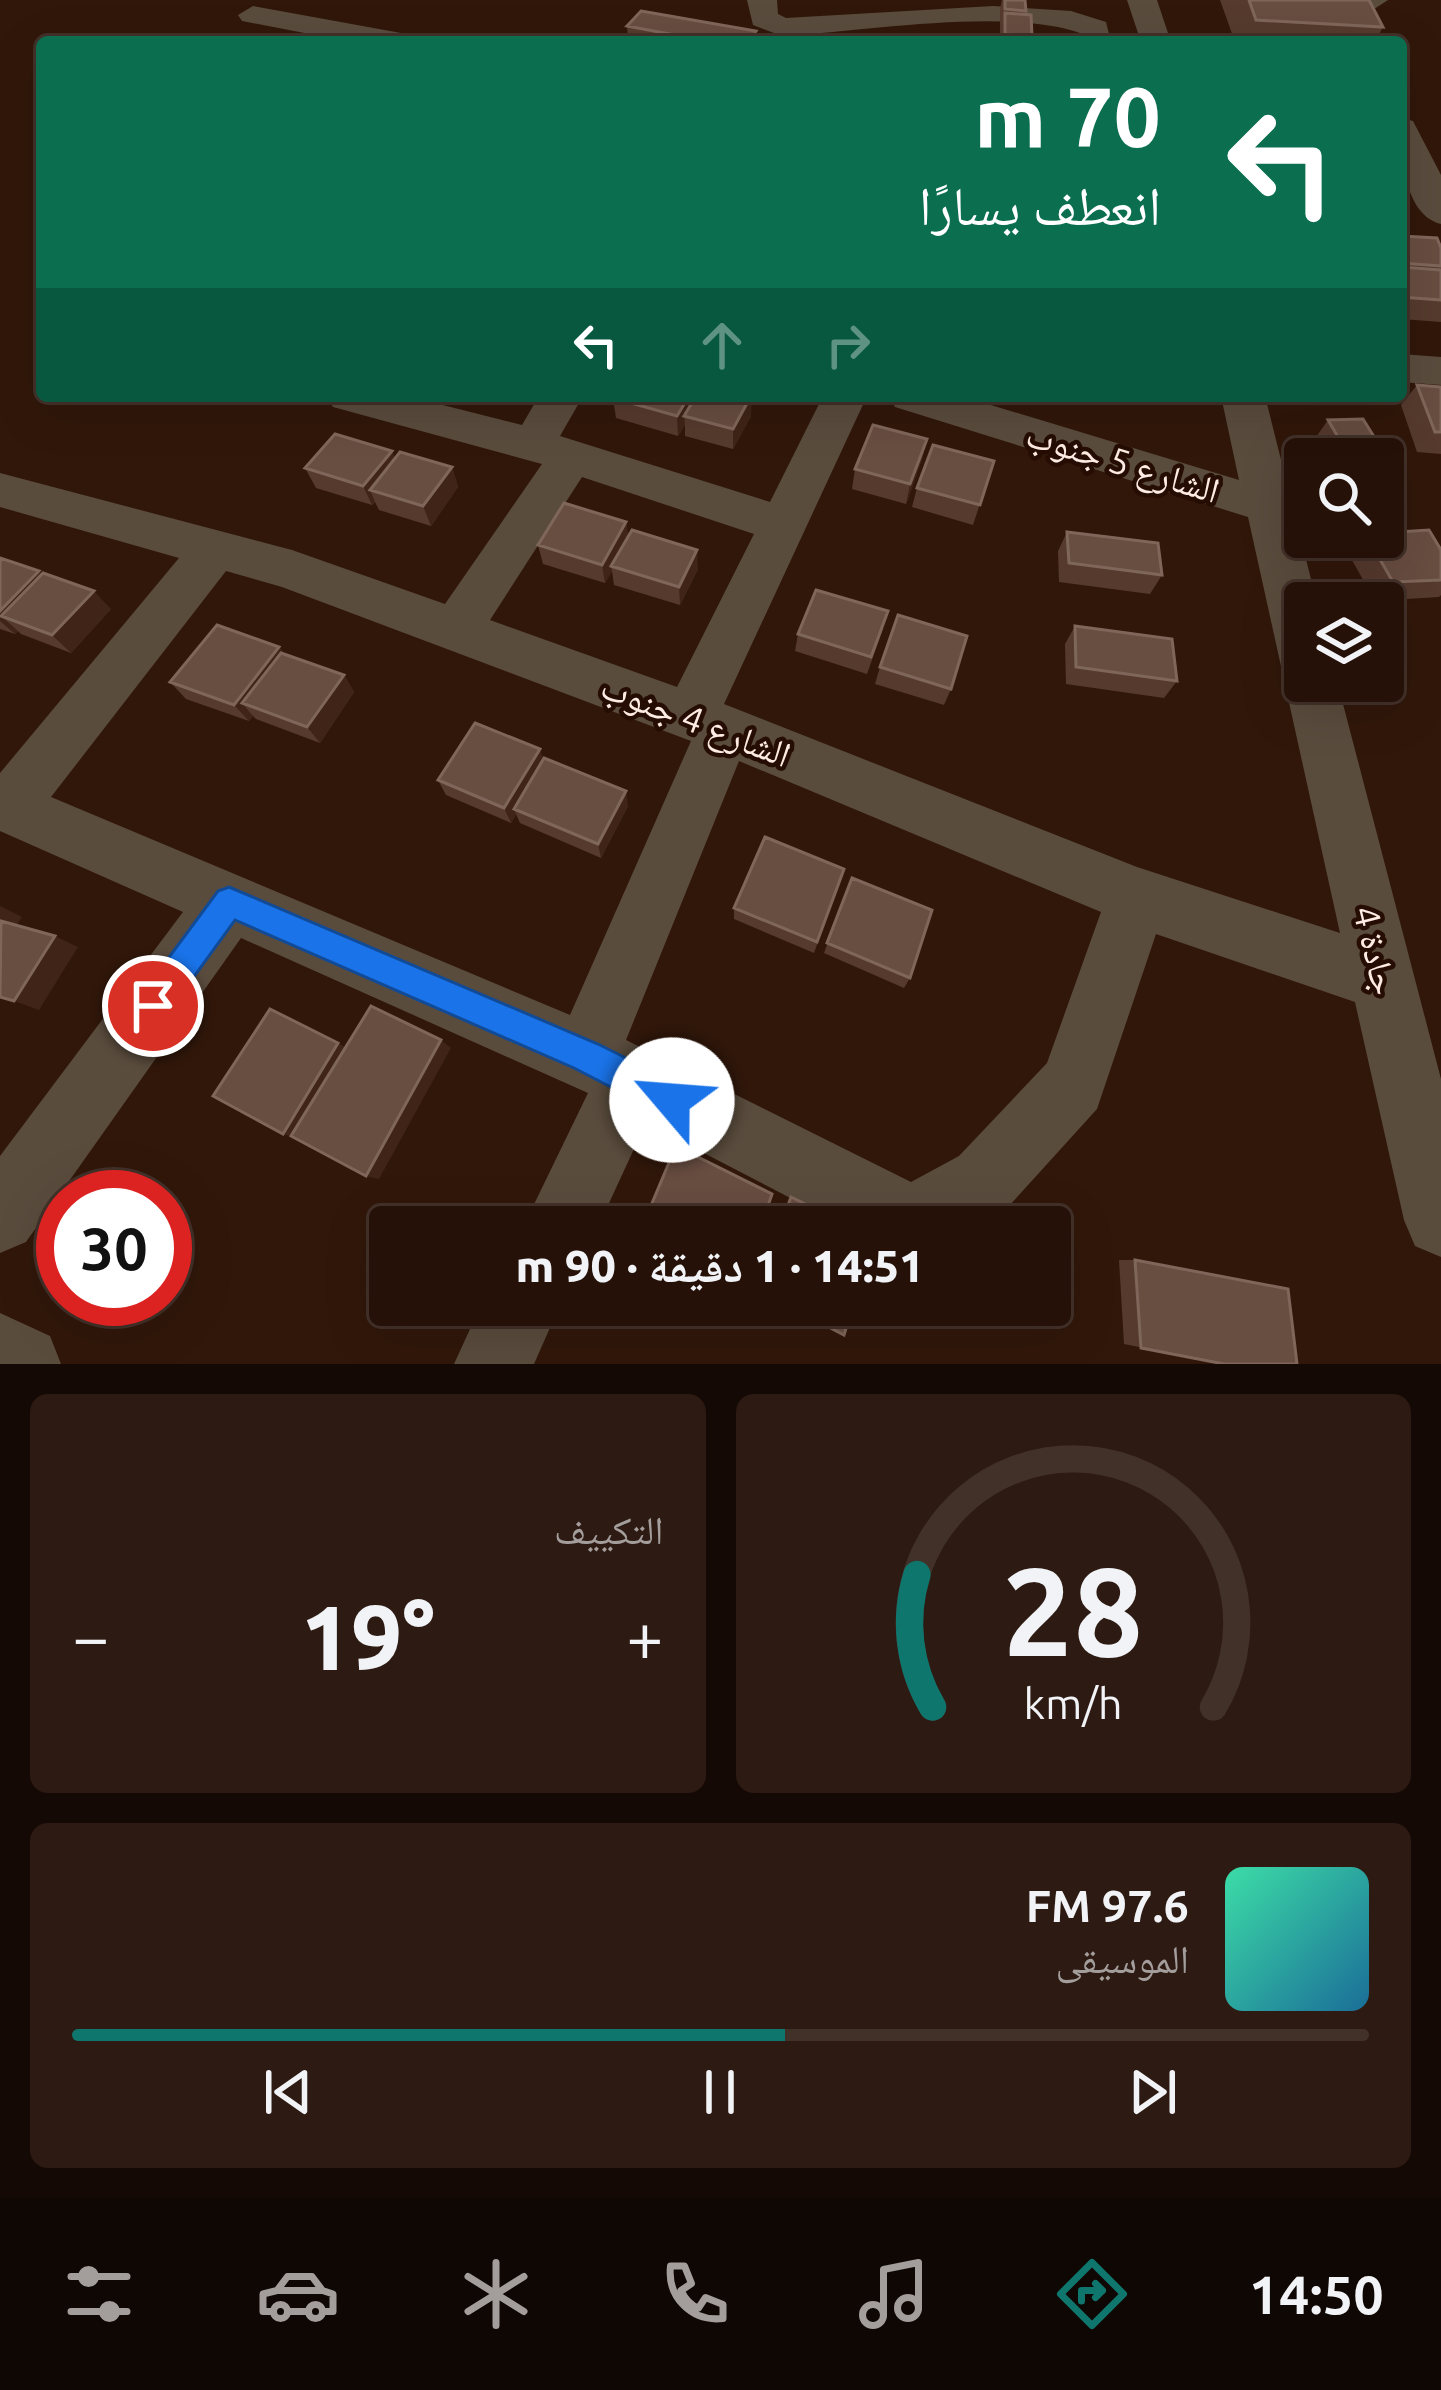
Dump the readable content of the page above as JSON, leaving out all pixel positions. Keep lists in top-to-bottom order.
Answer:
{
  "streets": {
    "street": ["الشارع 5 جنوب", "الشارع 4 جنوب", "جادة 4"]
  },
  "crossings": [
    ["الشارع 4 جنوب", "جادة 4"]
  ],
  "page": {
    "turn": ["70 m", "انعطف يسارًا"],
    "limit": "30",
    "trip": "14:51 · 1 دقيقة · 90 m",
    "tile": "التكييف",
    "heat": ["−", "19°", "+"],
    "song": ["97.6 FM", "الموسيقى"],
    "tabs": "14:50",
    "gauge": ["28", "km/h"]
  }
}
